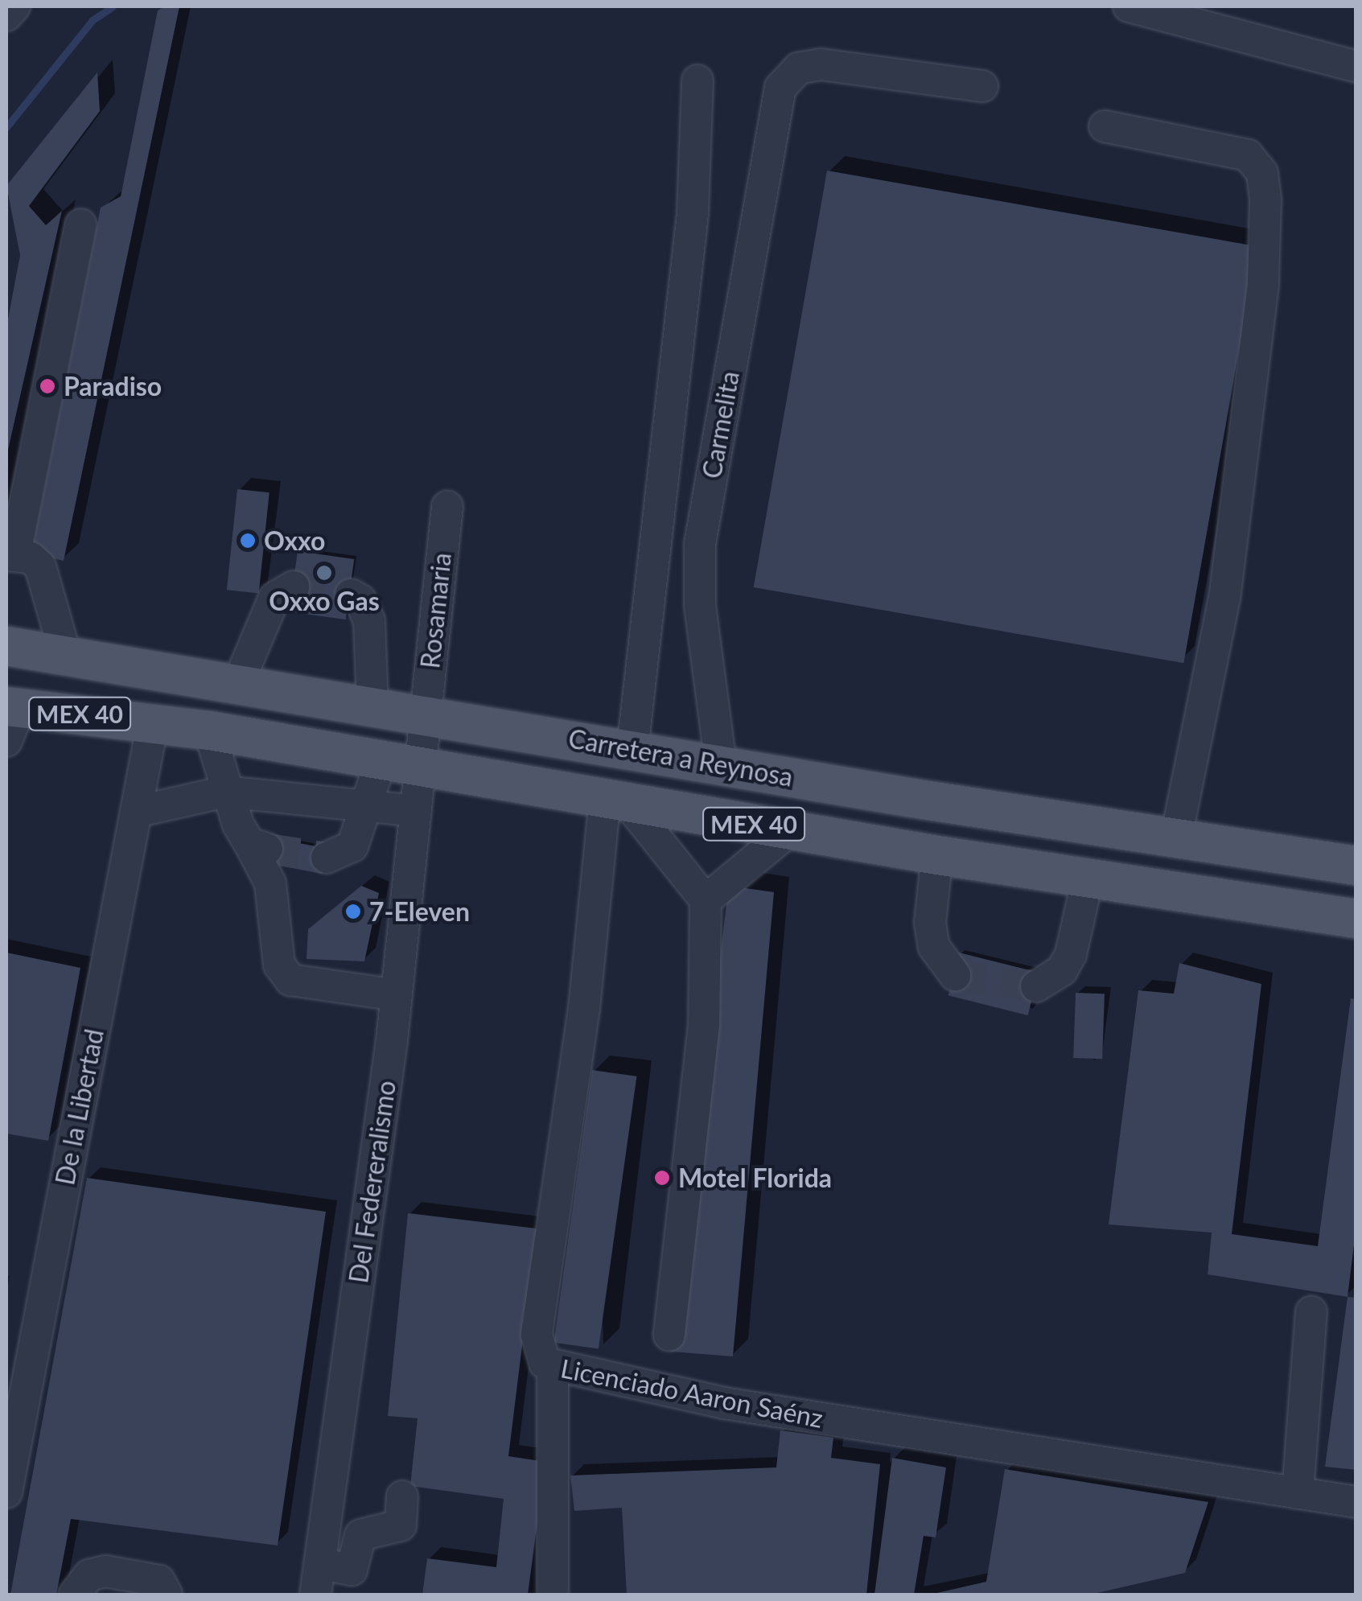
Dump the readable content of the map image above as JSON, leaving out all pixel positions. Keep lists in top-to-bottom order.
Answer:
{
  "streets": {
    "main road": ["MEX 40", "Carretera a Reynosa"],
    "street": [
      "Carmelita",
      "Rosamaria",
      "De la Libertad",
      "Del Federeralismo",
      "Licenciado Aaron Saénz"
    ]
  },
  "crossings": [
    ["Carmelita", "Carretera a Reynosa"],
    ["Rosamaria", "Carretera a Reynosa"],
    ["Rosamaria", "Del Federeralismo"],
    ["Carretera a Reynosa", "De la Libertad"],
    ["Carretera a Reynosa", "Del Federeralismo"],
    ["Carretera a Reynosa", "Licenciado Aaron Saénz"]
  ],
  "places": [
    "Paradiso",
    "Oxxo",
    "Oxxo Gas",
    "7-Eleven",
    "Motel Florida"
  ]
}
